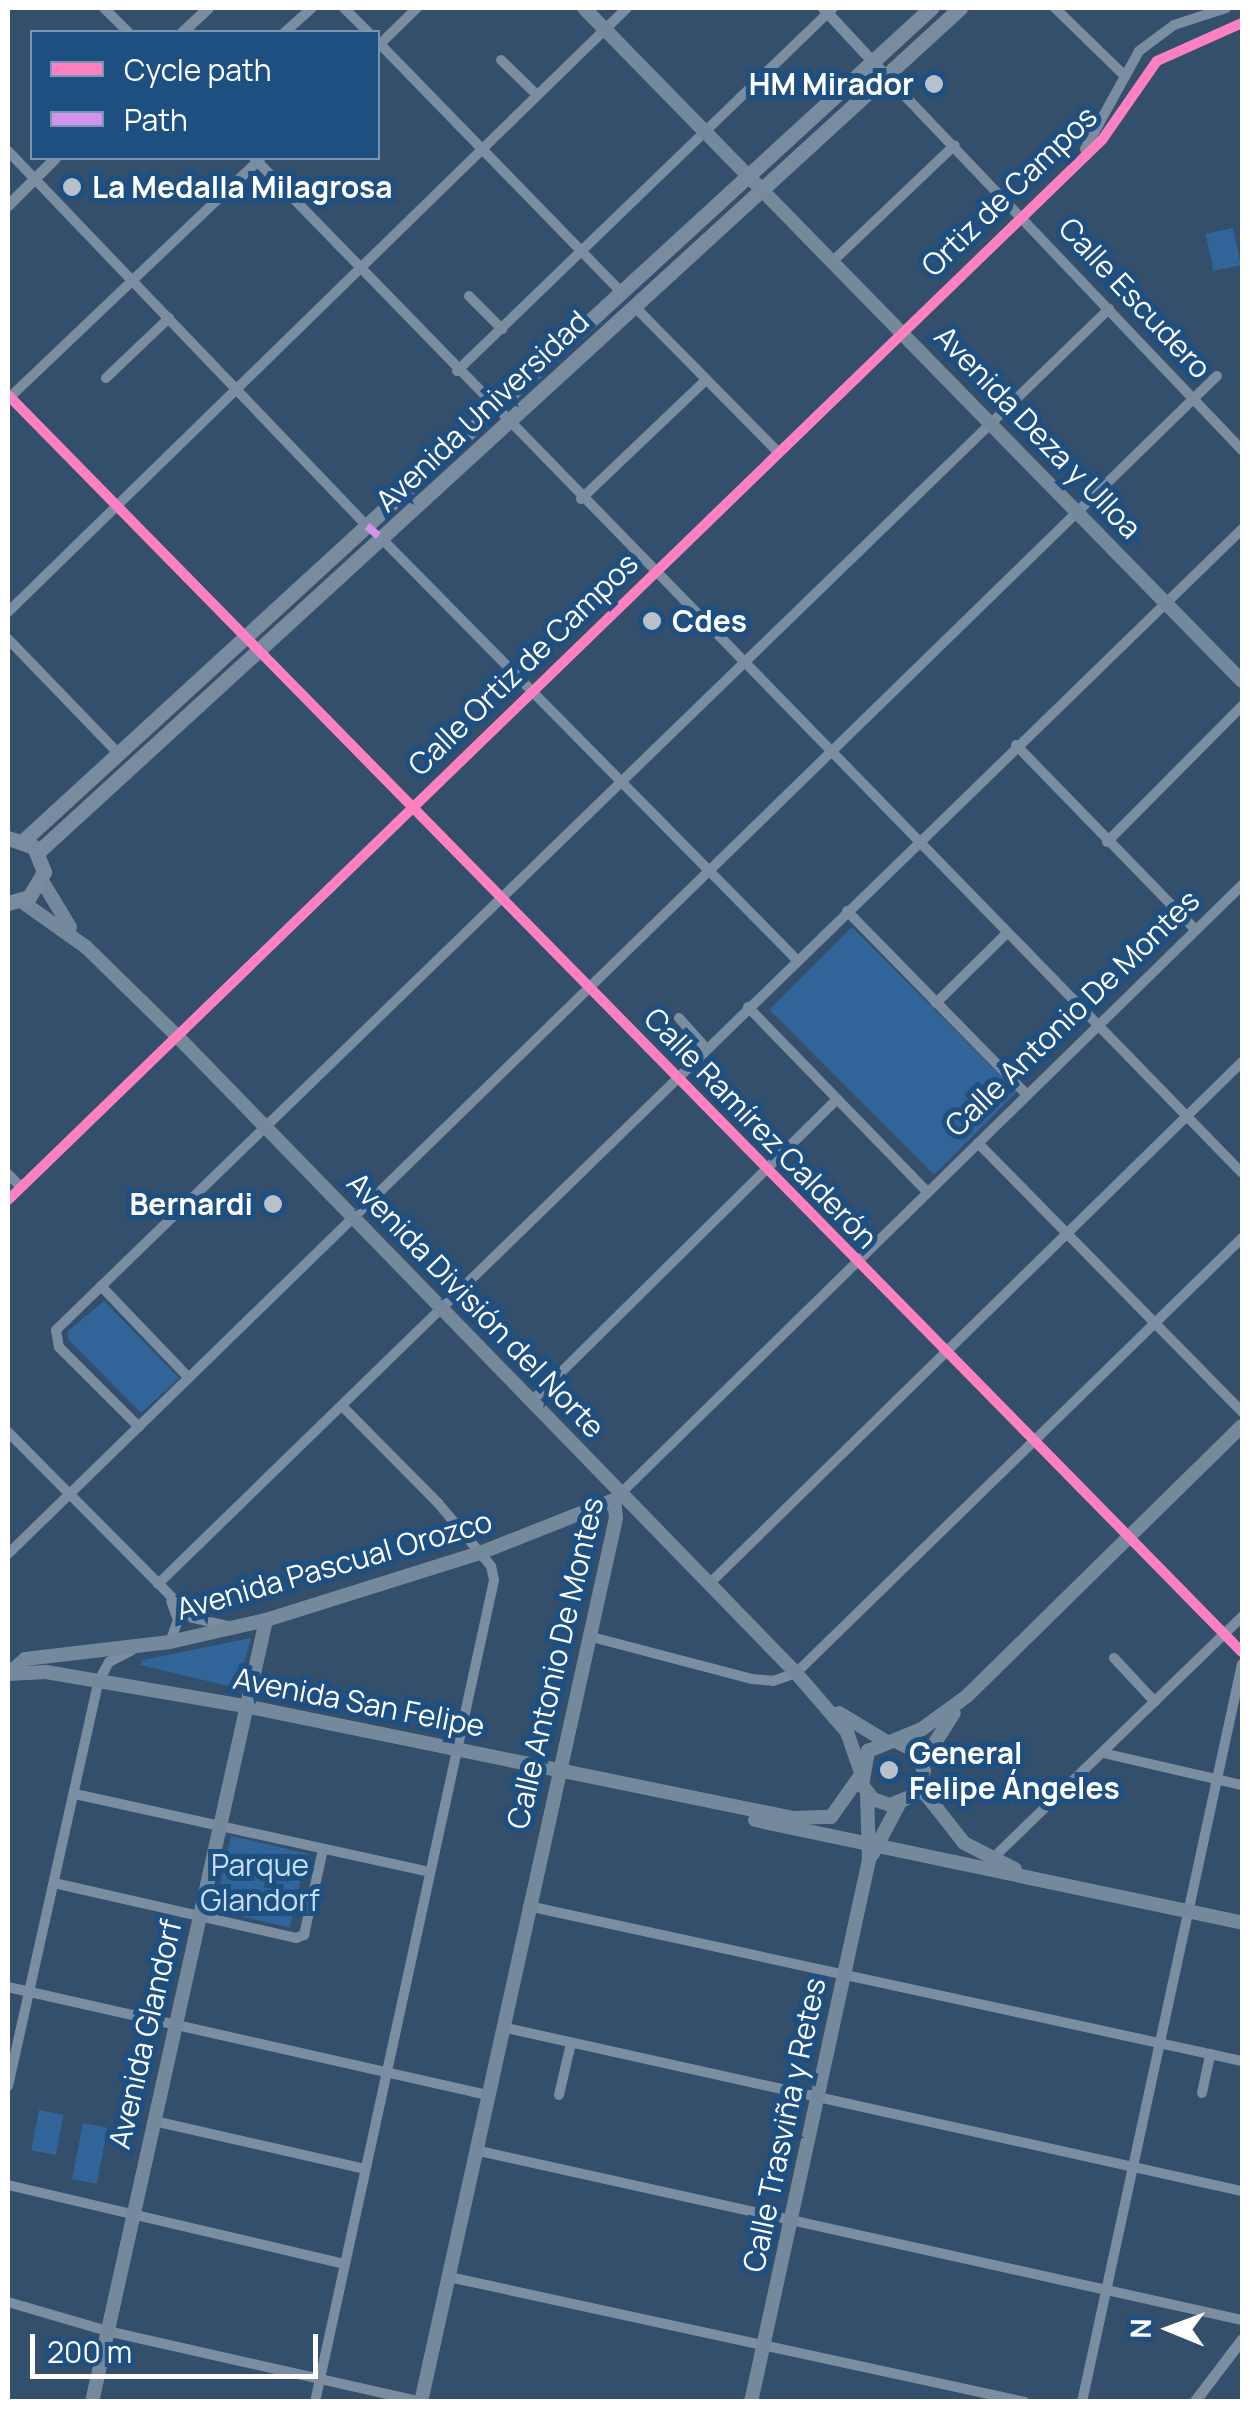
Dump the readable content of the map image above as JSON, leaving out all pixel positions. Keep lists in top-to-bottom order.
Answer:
{
  "streets": {
    "main road": [
      "Avenida Universidad",
      "Avenida Deza y Ulloa",
      "Calle Antonio De Montes",
      "Avenida División del Norte",
      "Avenida Pascual Orozco",
      "Avenida San Felipe",
      "Avenida Glandorf",
      "Calle Trasviña y Retes"
    ],
    "street": [
      "Ortiz de Campos",
      "Calle Escudero",
      "Calle Ortiz de Campos",
      "Calle Ramírez Calderón"
    ]
  },
  "crossings": [
    ["Ortiz de Campos", "Calle Escudero"],
    ["Ortiz de Campos", "Avenida Deza y Ulloa"],
    ["Ortiz de Campos", "Calle Ortiz de Campos"],
    ["Calle Escudero", "Avenida Universidad"],
    ["Avenida Universidad", "Avenida Deza y Ulloa"],
    ["Avenida Universidad", "Calle Ramírez Calderón"],
    ["Avenida Deza y Ulloa", "Calle Ortiz de Campos"],
    ["Calle Ortiz de Campos", "Calle Ramírez Calderón"],
    ["Calle Ortiz de Campos", "Avenida División del Norte"],
    ["Calle Antonio De Montes", "Calle Ramírez Calderón"],
    ["Calle Antonio De Montes", "Avenida División del Norte"],
    ["Calle Antonio De Montes", "Avenida Pascual Orozco"],
    ["Calle Antonio De Montes", "Avenida San Felipe"],
    ["Avenida División del Norte", "Avenida Pascual Orozco"],
    ["Avenida División del Norte", "Avenida San Felipe"],
    ["Avenida División del Norte", "Calle Trasviña y Retes"],
    ["Avenida Pascual Orozco", "Avenida San Felipe"],
    ["Avenida Pascual Orozco", "Avenida Glandorf"],
    ["Avenida San Felipe", "Avenida Glandorf"],
    ["Avenida San Felipe", "Calle Trasviña y Retes"]
  ],
  "parks": ["Parque Glandorf"],
  "places": [
    "HM Mirador",
    "La Medalla Milagrosa",
    "Cdes",
    "Bernardi",
    "General Felipe Ángeles"
  ],
  "legend": ["Cycle path", "Path"],
  "scale_bar": "200 m",
  "north": "left"
}
